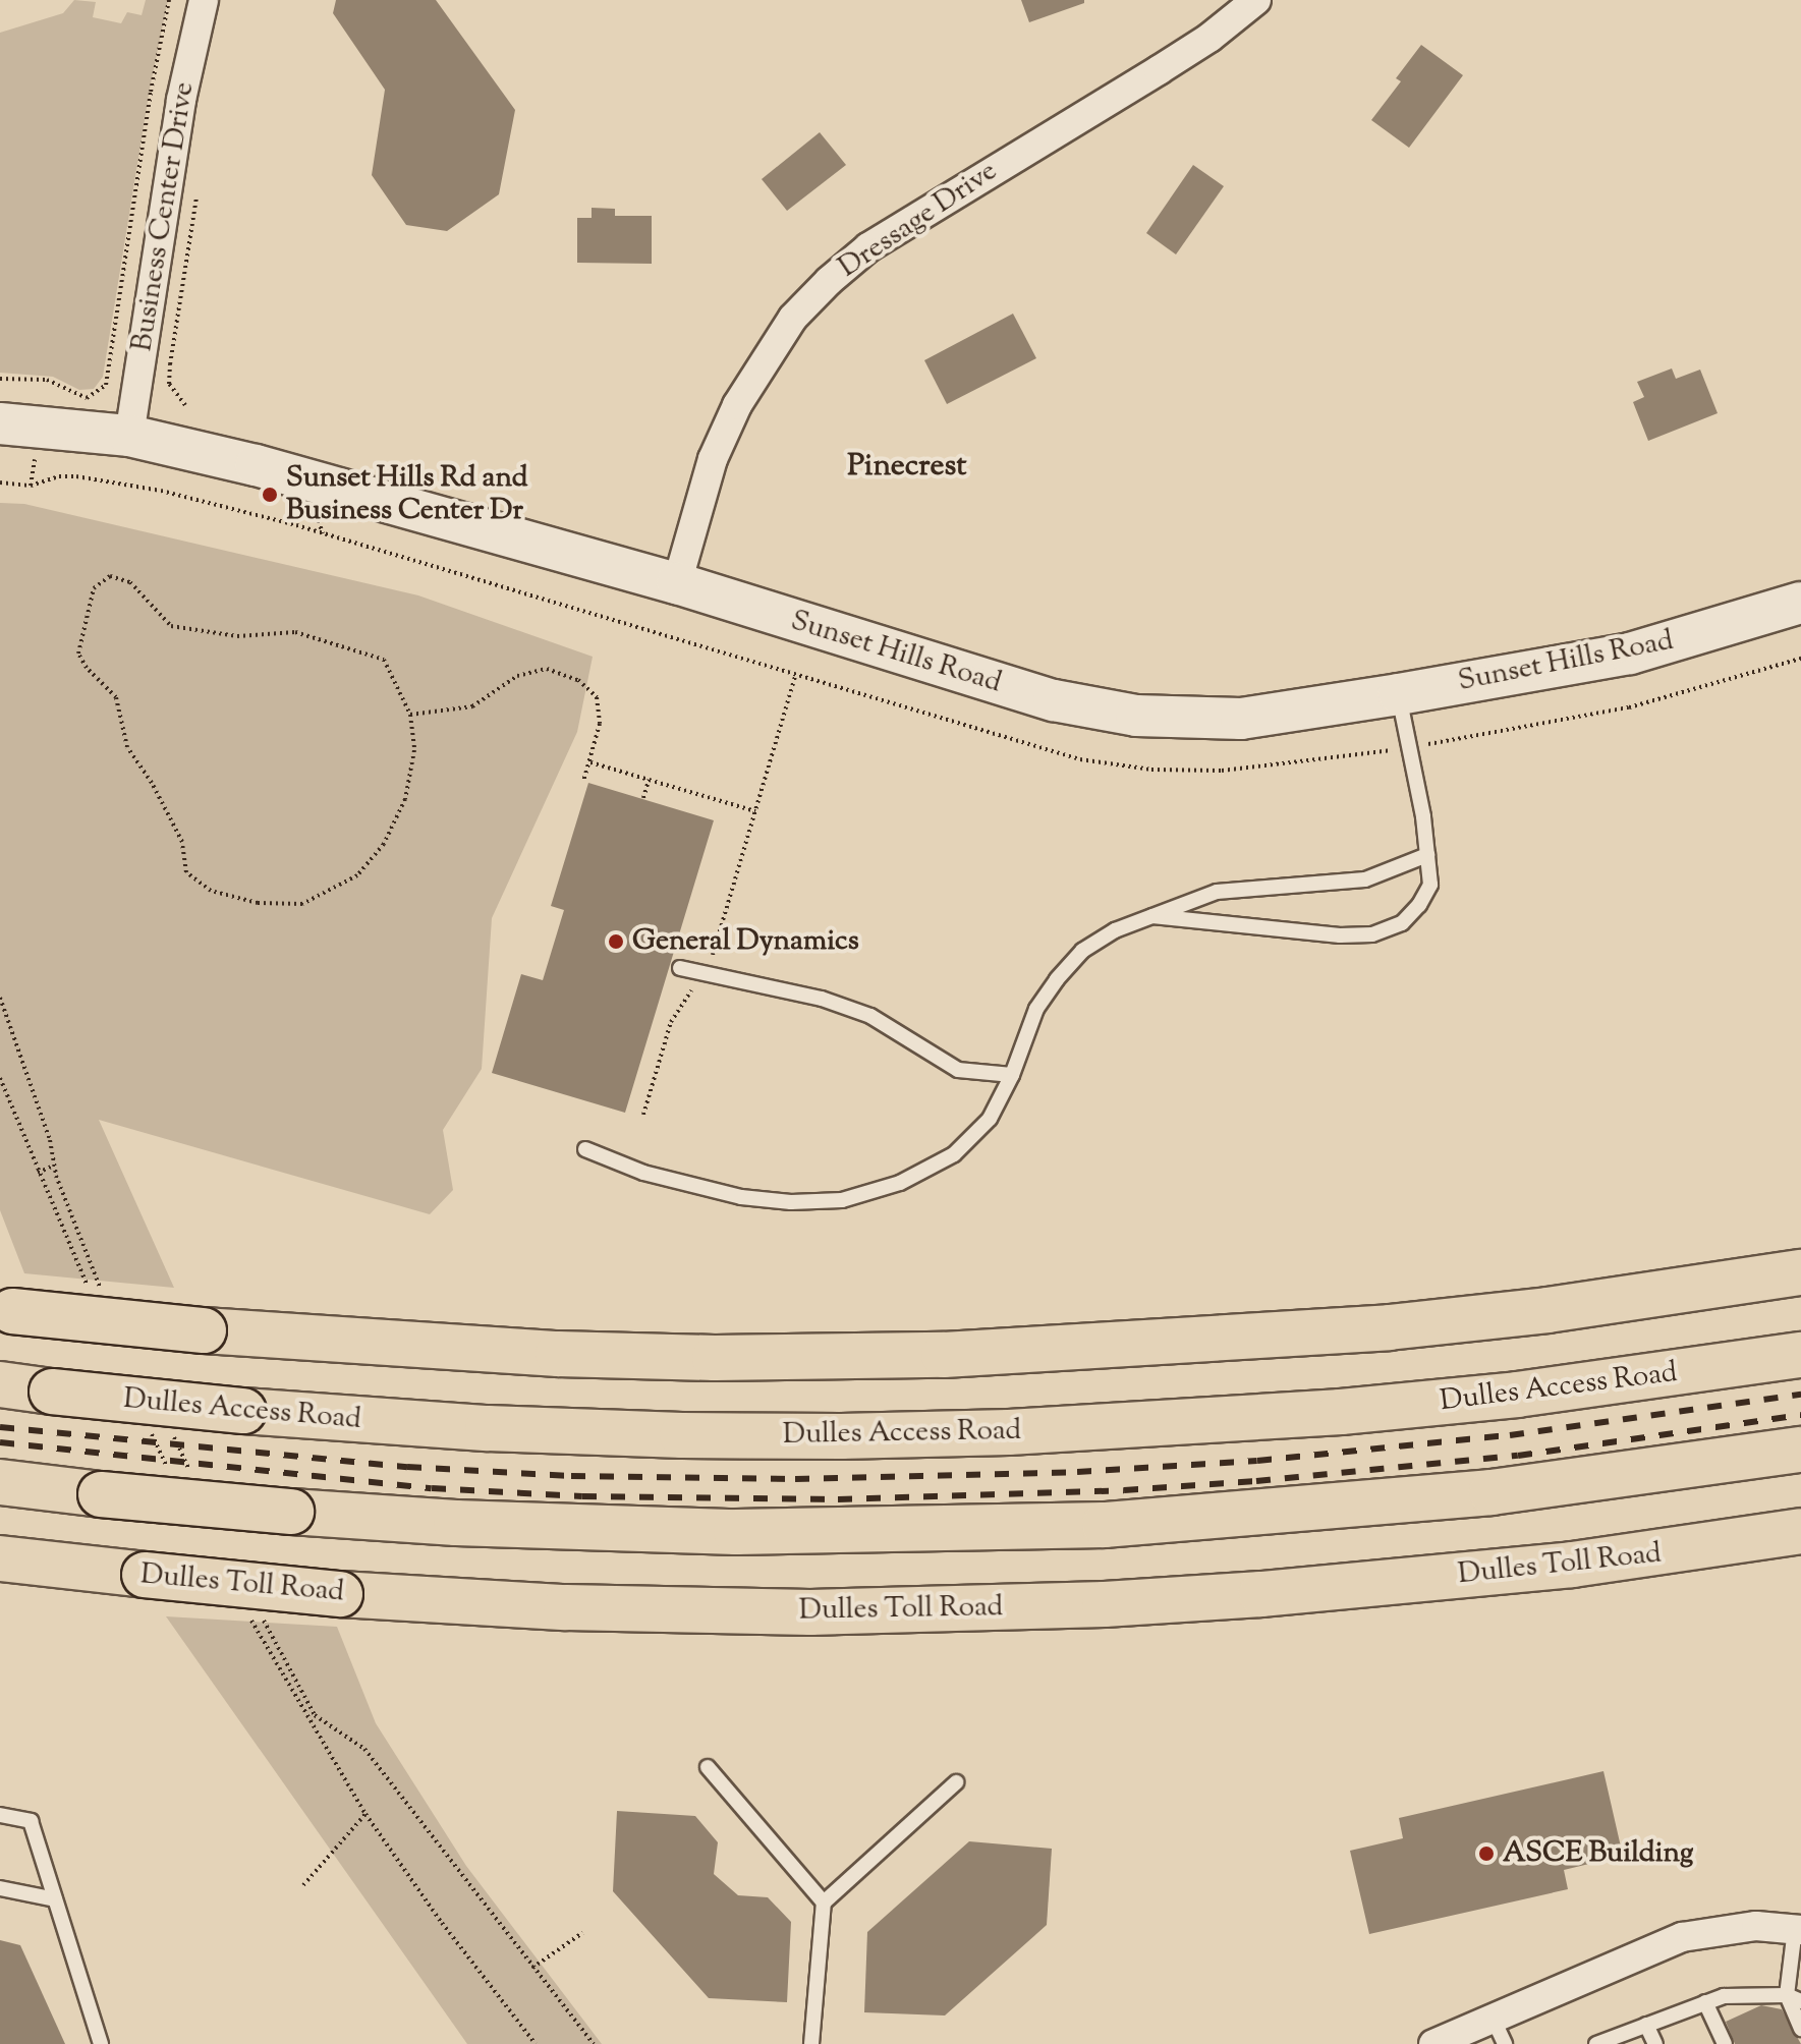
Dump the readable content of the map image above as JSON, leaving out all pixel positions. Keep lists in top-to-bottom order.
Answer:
{
  "streets": {
    "highway": ["Dulles Access Road", "Dulles Toll Road"],
    "main road": ["Sunset Hills Road"],
    "street": ["Business Center Drive", "Dressage Drive"]
  },
  "crossings": [
    ["Business Center Drive", "Sunset Hills Road"],
    ["Dressage Drive", "Sunset Hills Road"]
  ],
  "districts": ["Pinecrest"],
  "places": ["Sunset Hills Rd and Business Center Dr", "General Dynamics", "ASCE Building"]
}
